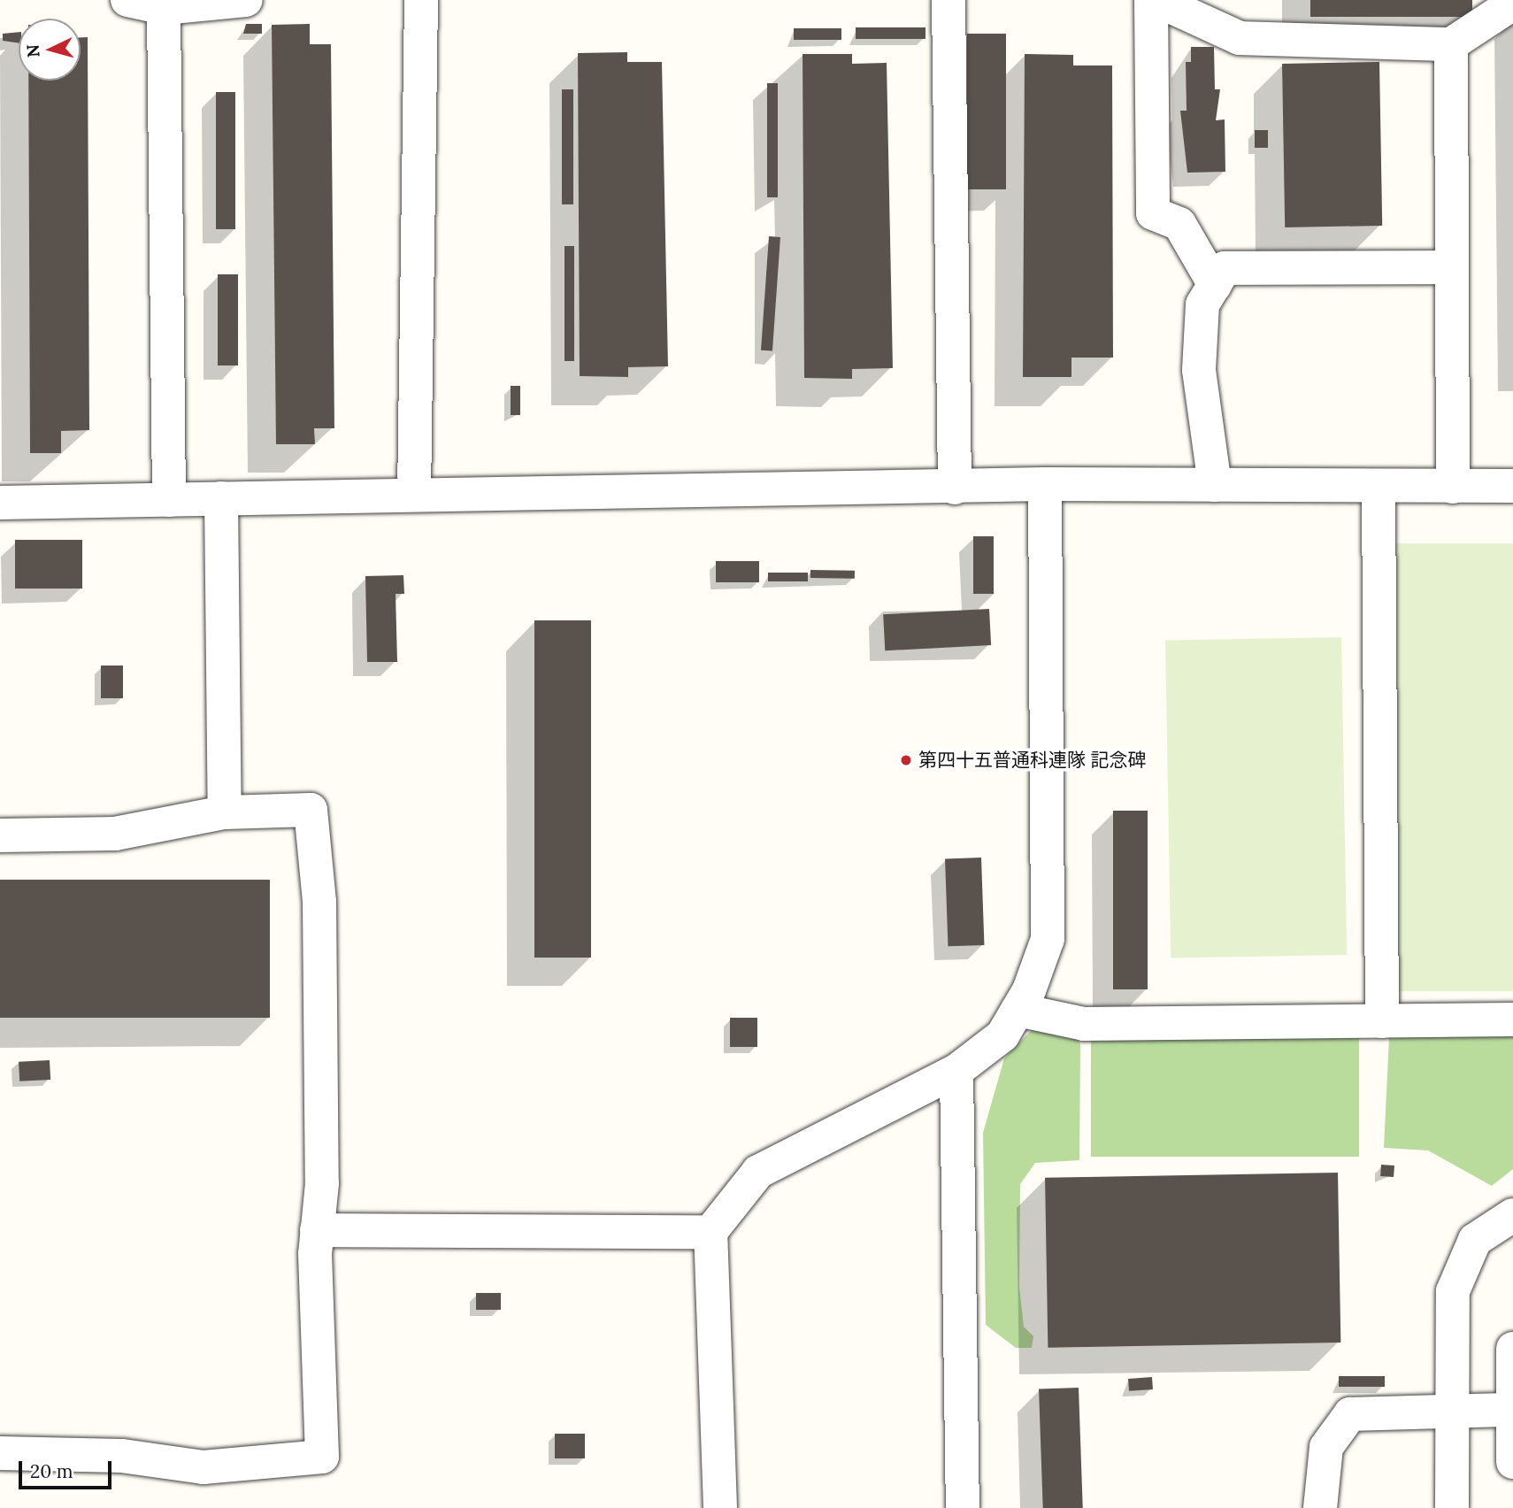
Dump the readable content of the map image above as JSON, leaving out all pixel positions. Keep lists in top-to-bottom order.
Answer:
{
  "places": ["第四十五普通科連隊 記念碑"],
  "scale_bar": "20 m",
  "north": "left"
}
